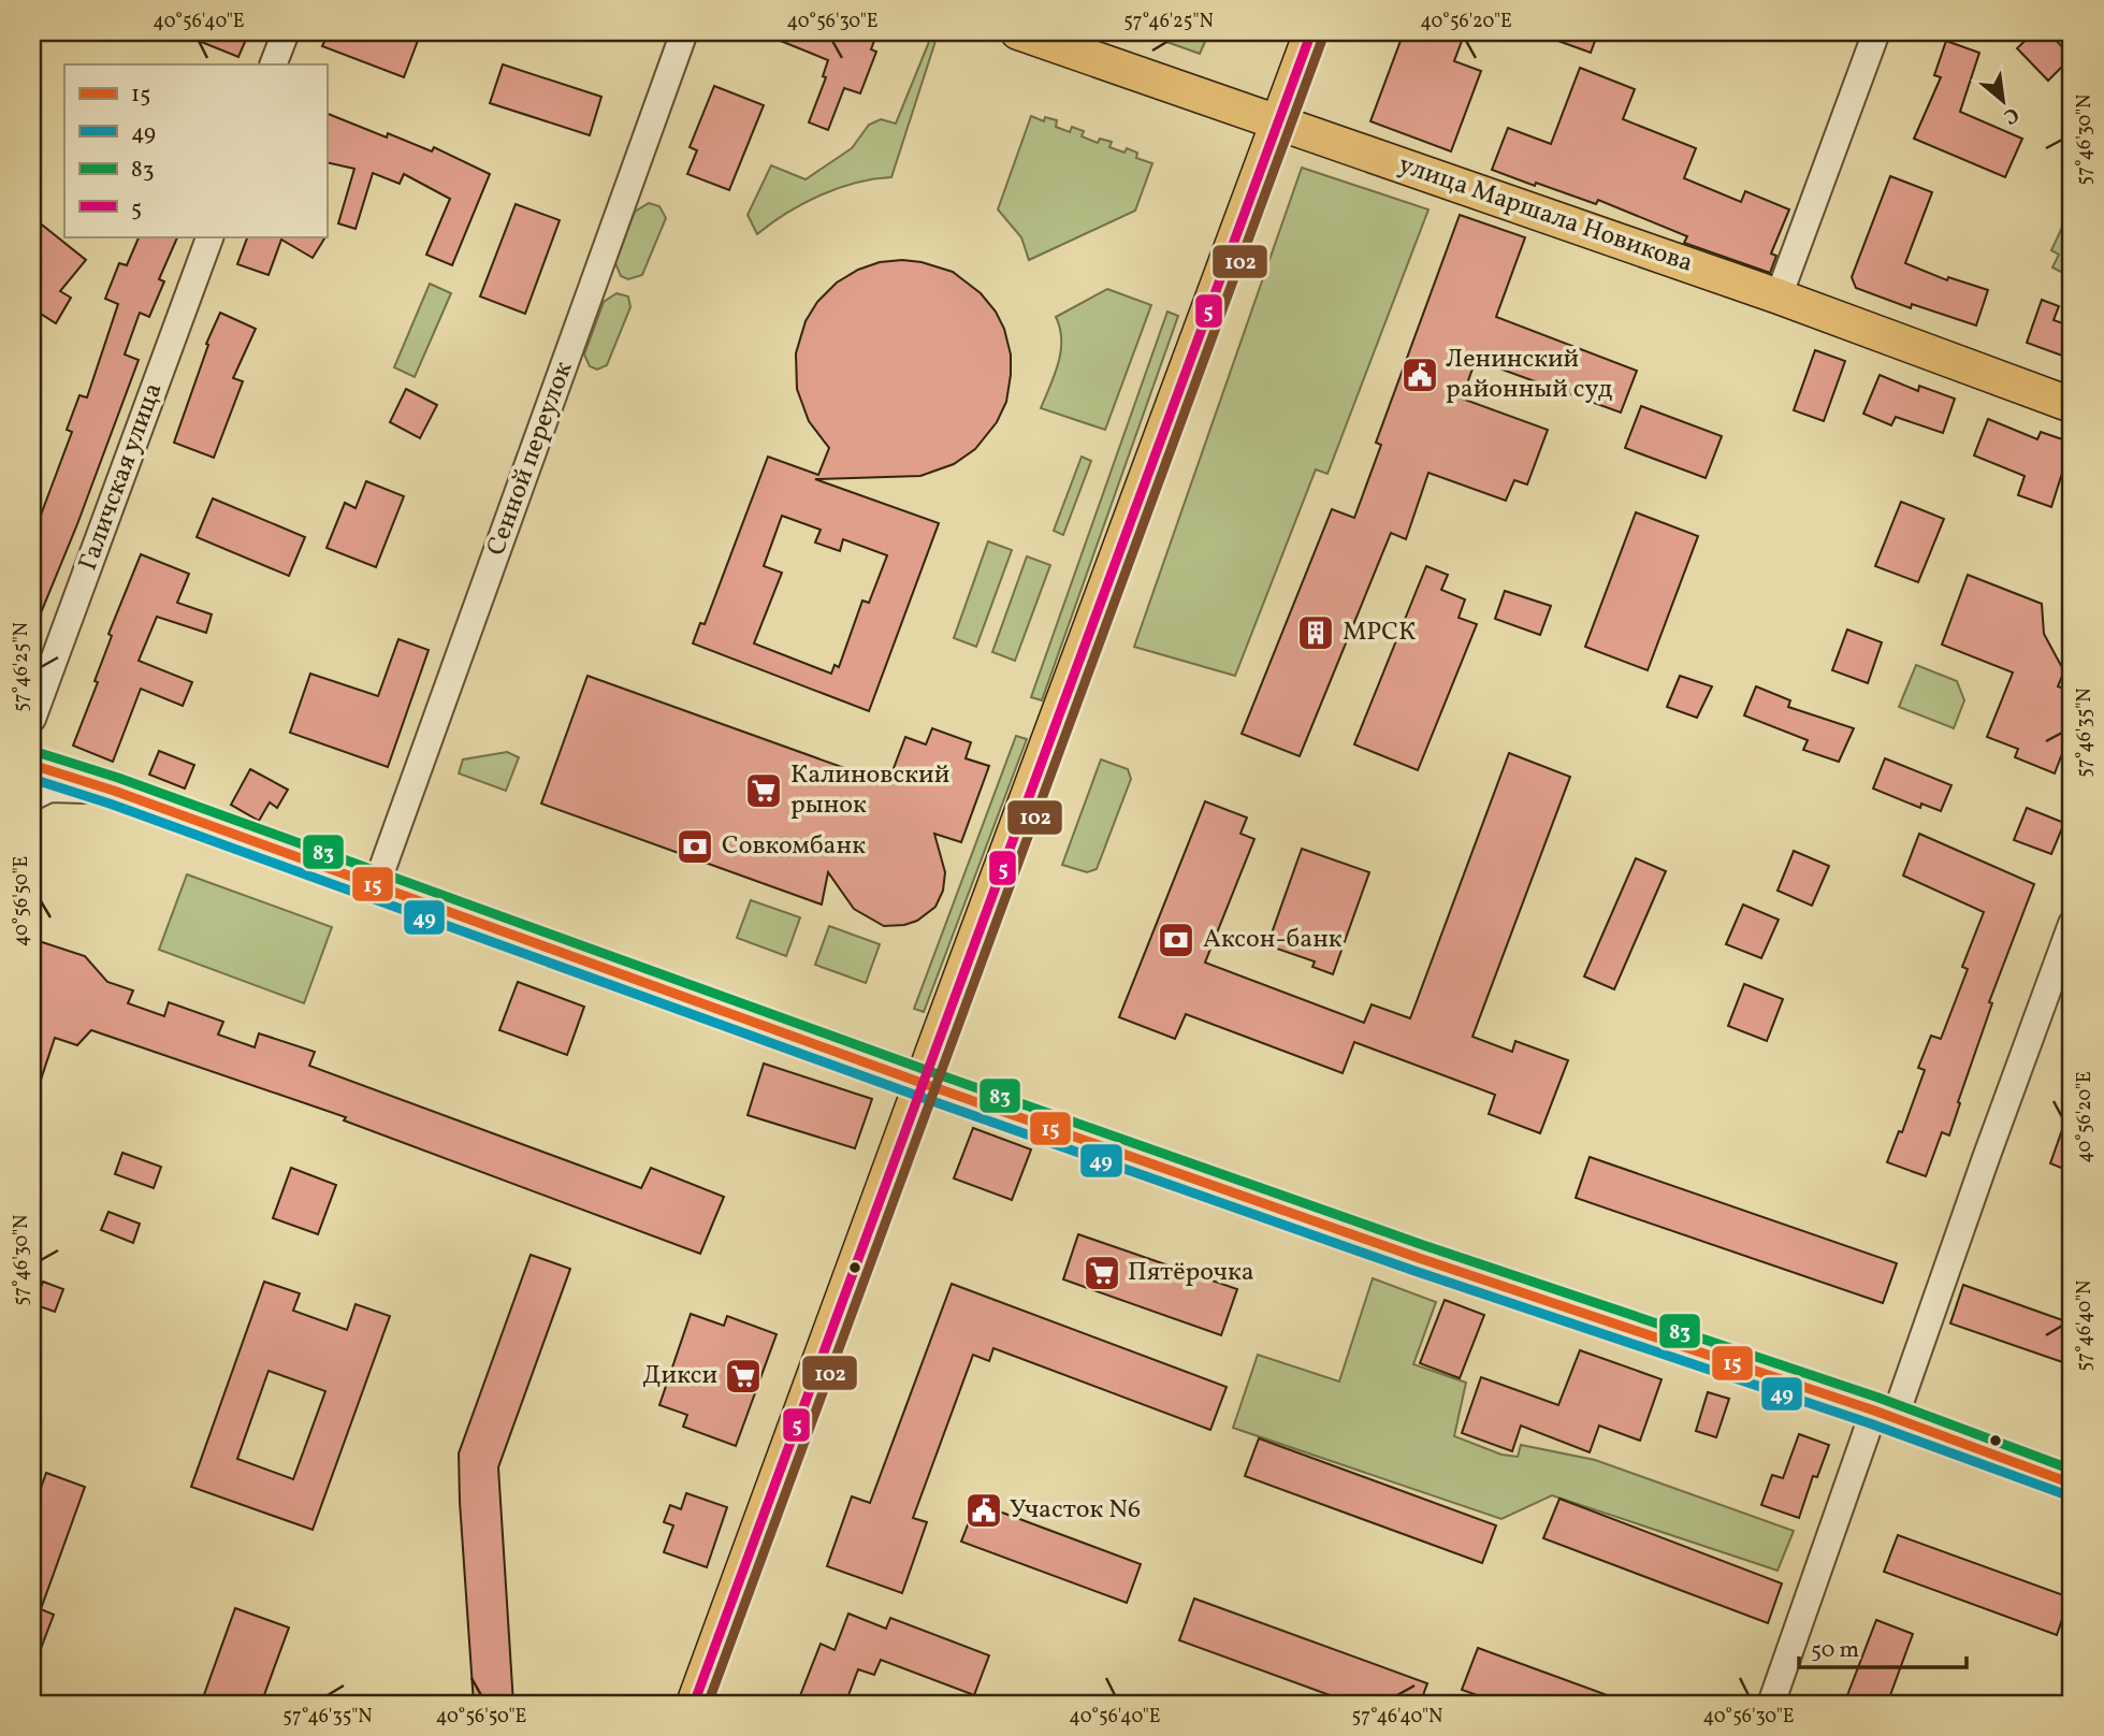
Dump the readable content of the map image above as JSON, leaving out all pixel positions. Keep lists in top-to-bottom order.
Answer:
{
  "streets": {
    "main road": ["улица Маршала Новикова"],
    "street": ["Сенной переулок", "Галичская улица"]
  },
  "places": {
    "public building": ["Ленинский районный суд", "Участок N6"],
    "building": ["МРСК"],
    "supermarket": ["Калиновский рынок", "Пятёрочка", "Дикси"],
    "bank": ["Совкомбанк", "Аксон-банк"]
  },
  "lines": [
    "transit line 5",
    "transit line 102",
    "transit line 83",
    "transit line 15",
    "transit line 49"
  ],
  "legend": [
    "15",
    "49",
    "83",
    "5"
  ],
  "scale_bar": "50 m",
  "north": "bottom right",
  "coordinates": [
    "40°56'40\"E",
    "40°56'30\"E",
    "57°46'25\"N",
    "40°56'20\"E",
    "57°46'30\"N",
    "57°46'35\"N",
    "40°56'50\"E",
    "57°46'40\"N"
  ]
}
